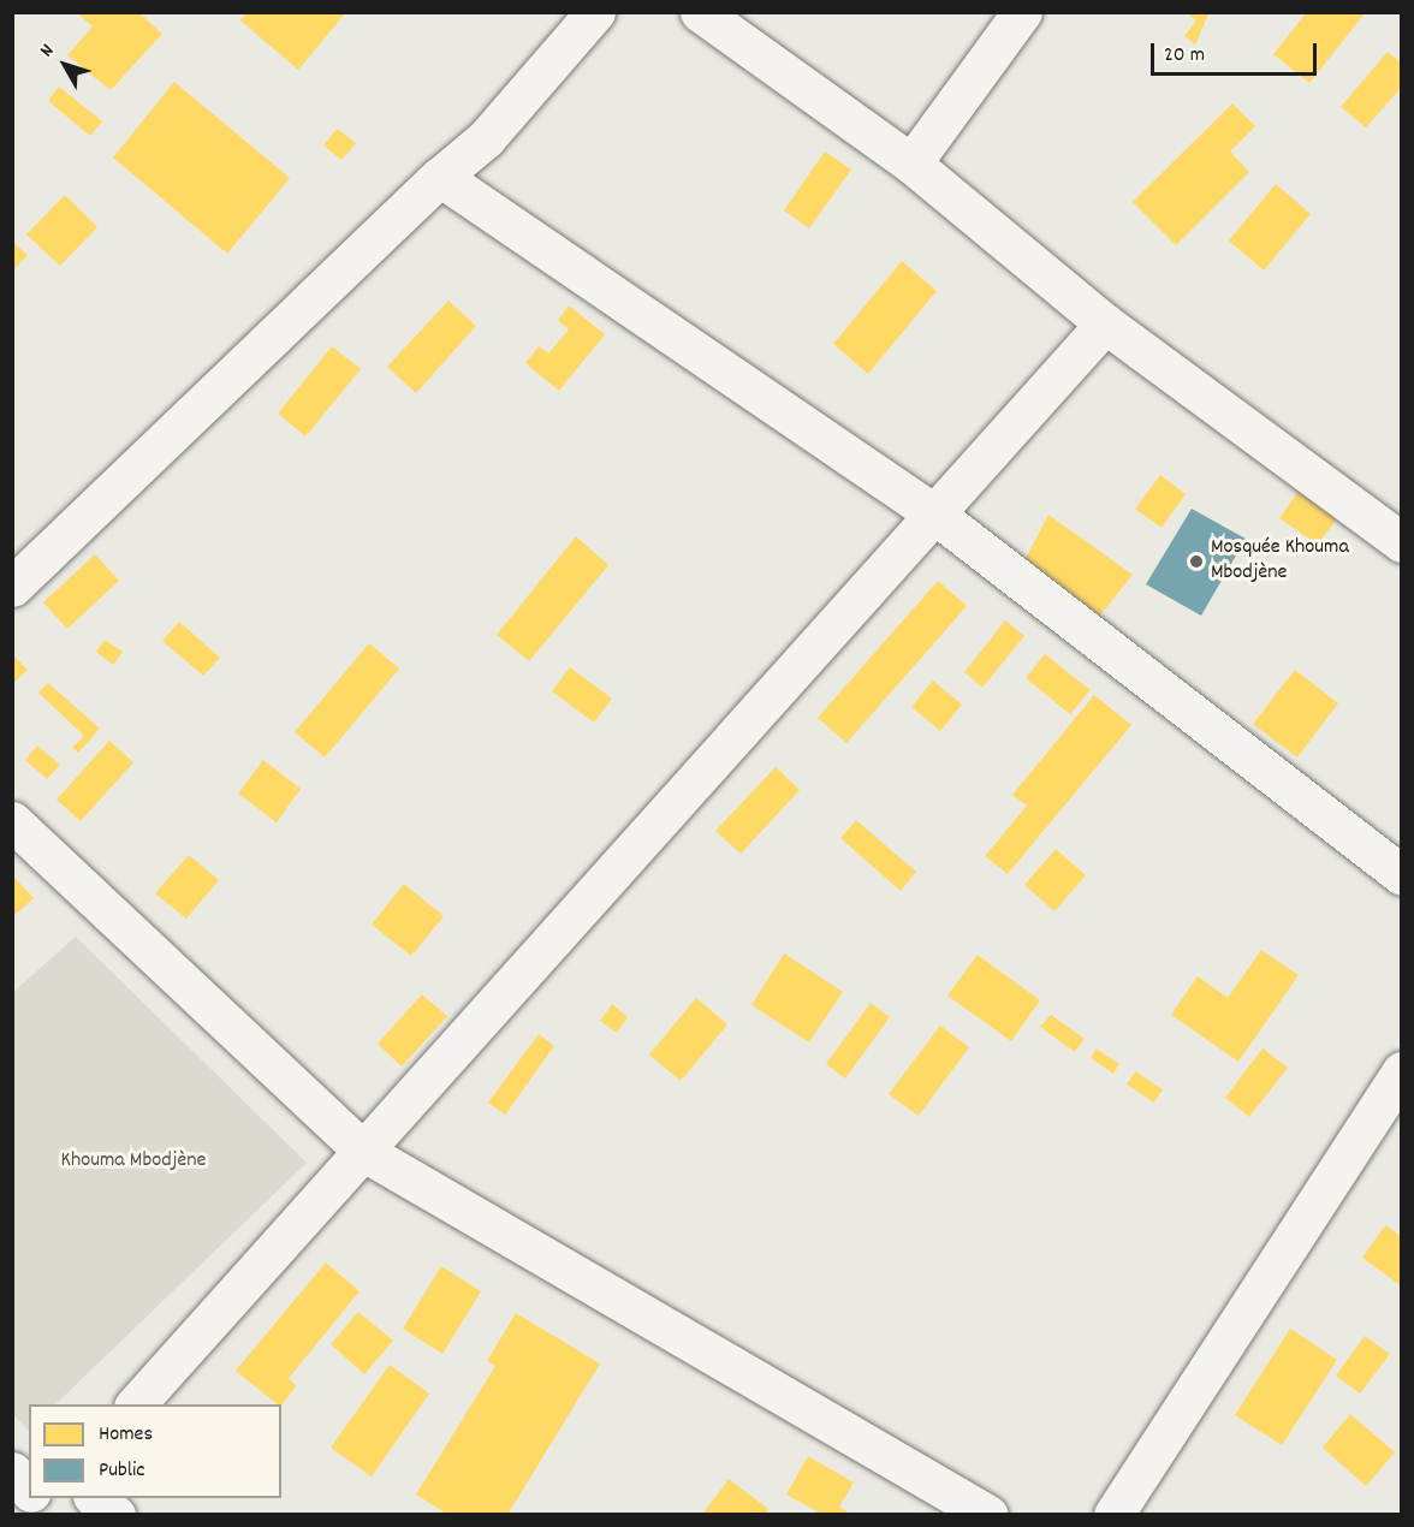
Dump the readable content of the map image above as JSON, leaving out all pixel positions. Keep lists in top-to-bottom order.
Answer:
{
  "parks": ["Khouma Mbodjène"],
  "places": ["Mosquée Khouma Mbodjène"],
  "legend": ["Homes", "Public"],
  "scale_bar": "20 m",
  "north": "top left"
}
